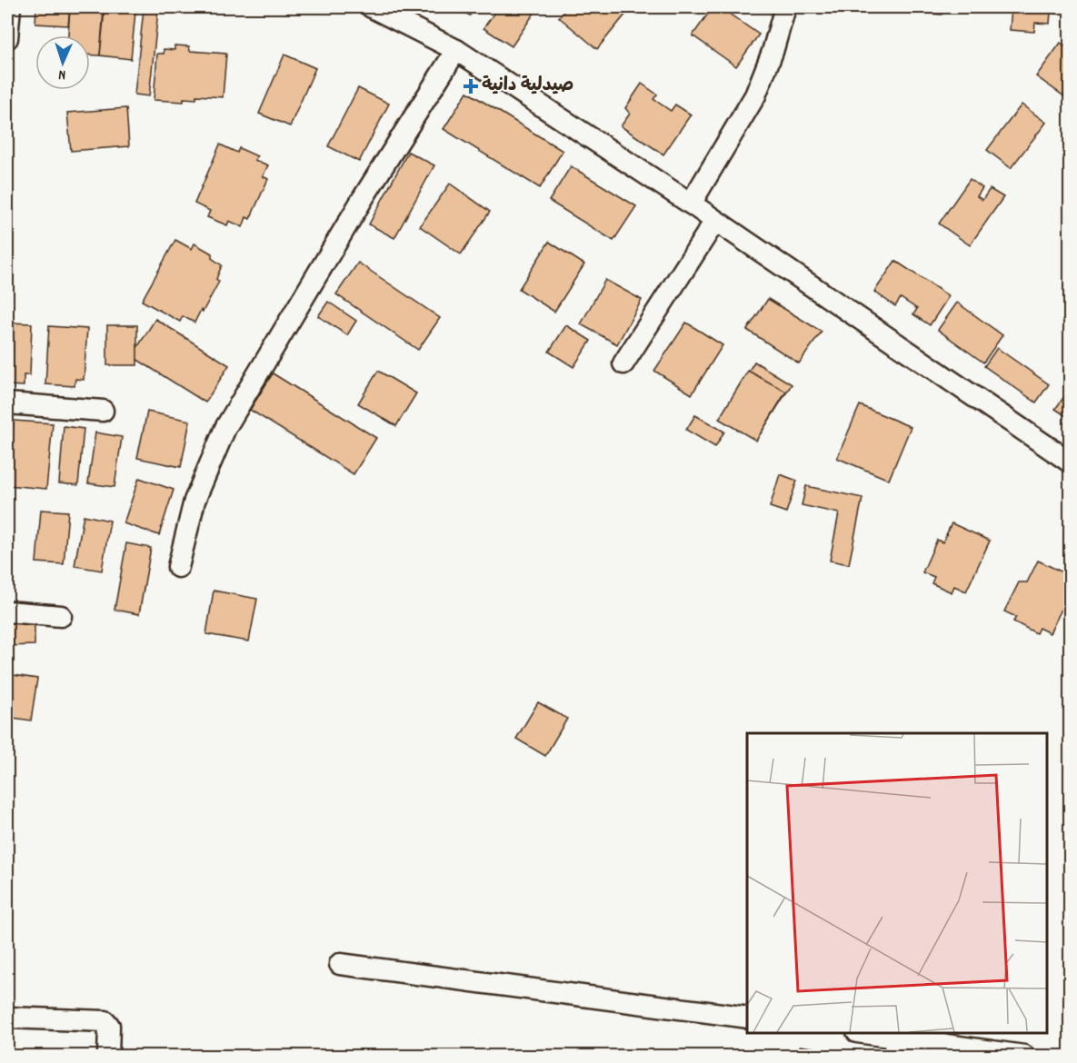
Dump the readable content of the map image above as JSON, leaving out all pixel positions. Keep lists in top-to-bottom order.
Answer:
{
  "places": {
    "health": ["صيدلية دانية"]
  },
  "north": "bottom"
}
